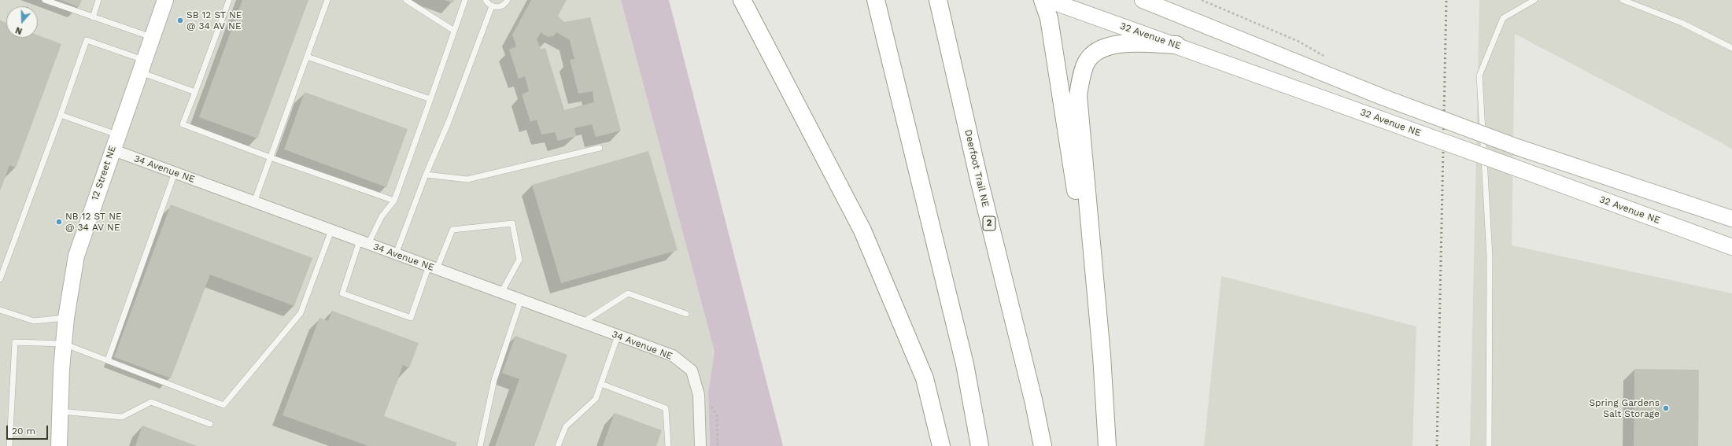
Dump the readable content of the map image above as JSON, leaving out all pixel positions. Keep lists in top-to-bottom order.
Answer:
{
  "streets": {
    "highway": ["Deerfoot Trail NE", "2"],
    "main road": ["32 Avenue NE", "12 Street NE"],
    "street": ["34 Avenue NE"]
  },
  "crossings": [
    ["34 Avenue NE", "12 Street NE"]
  ],
  "places": ["SB 12 ST NE @ 34 AV NE", "NB 12 ST NE @ 34 AV NE", "Spring Gardens Salt Storage"],
  "scale_bar": "20 m",
  "north": "bottom"
}
